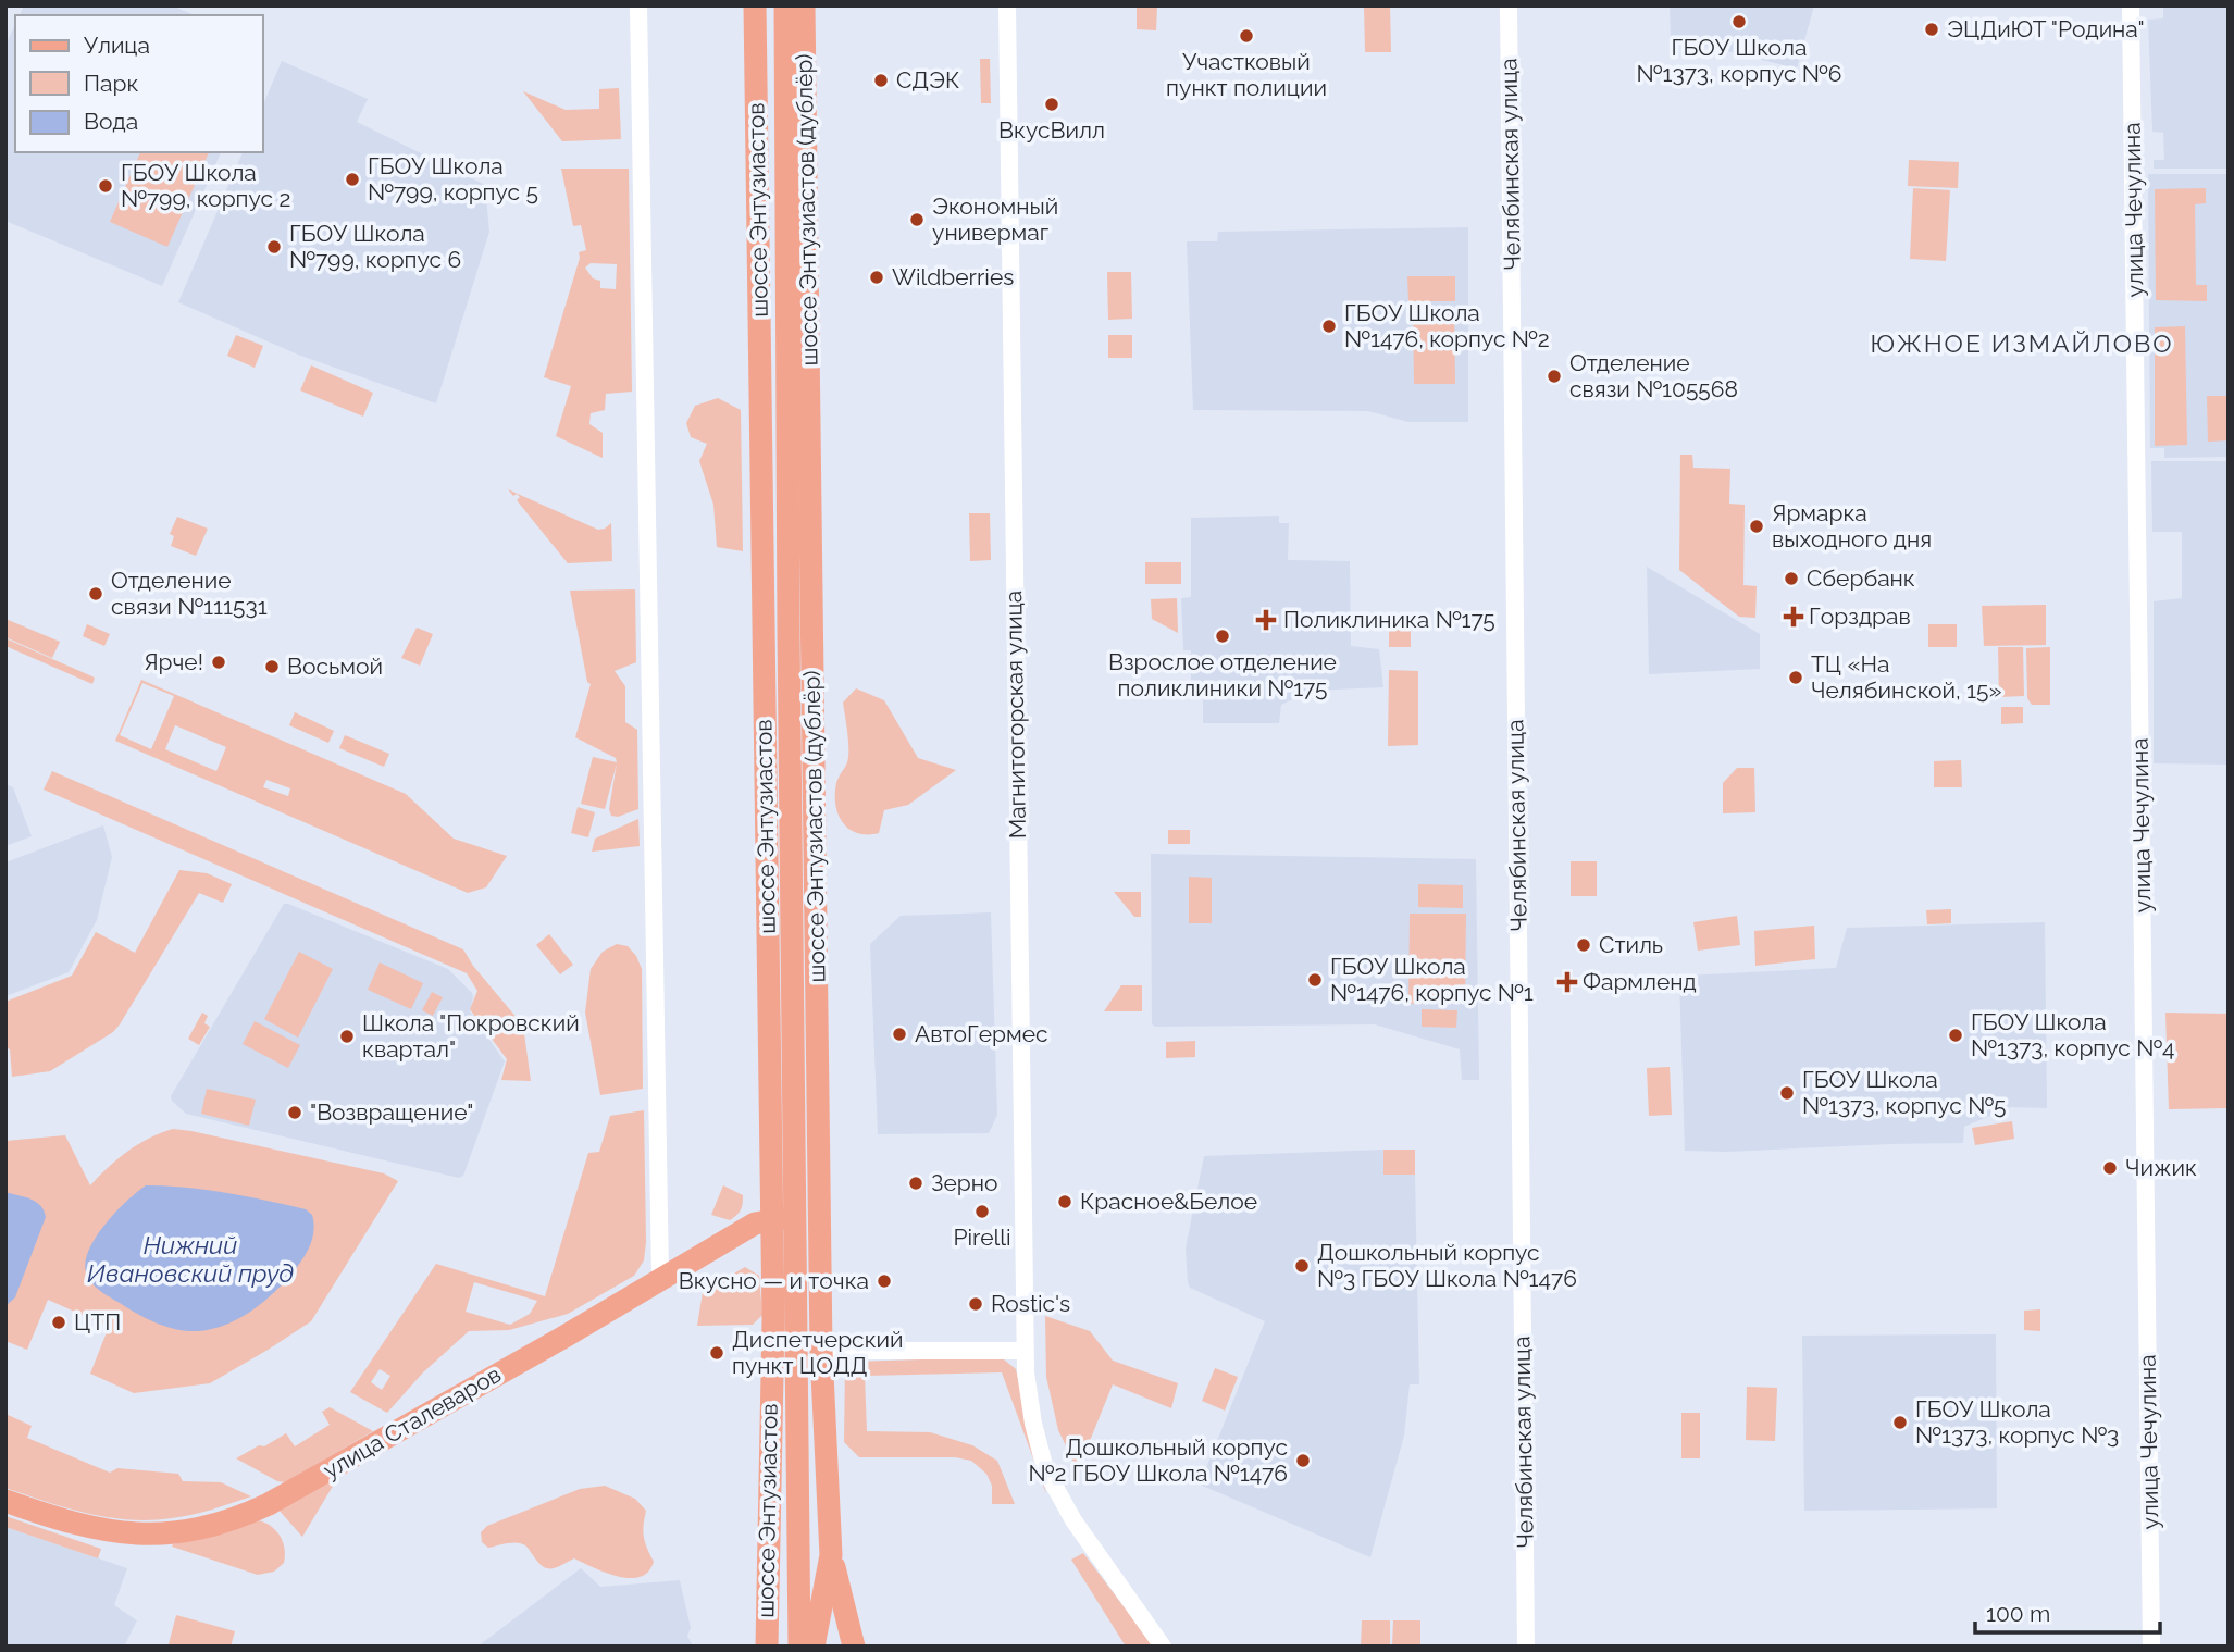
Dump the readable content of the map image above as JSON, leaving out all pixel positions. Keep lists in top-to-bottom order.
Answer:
{
  "streets": {
    "main road": ["шоссе Энтузиастов", "шоссе Энтузиастов (дублёр)", "улица Сталеваров"],
    "street": ["Челябинская улица", "улица Чечулина", "Магнитогорская улица"]
  },
  "crossings": [
    ["шоссе Энтузиастов", "улица Сталеваров"]
  ],
  "districts": ["ЮЖНОЕ ИЗМАЙЛОВО"],
  "water": ["Нижний Ивановский пруд"],
  "places": {
    "other": [
      "ГБОУ Школа №1373, корпус №6",
      "ЭЦДиЮТ \"Родина\"",
      "Участковый пункт полиции",
      "СДЭК",
      "ВкусВилл",
      "ГБОУ Школа №799, корпус 5",
      "ГБОУ Школа №799, корпус 2",
      "Экономный универмаг",
      "ГБОУ Школа №799, корпус 6",
      "Wildberries",
      "ГБОУ Школа №1476, корпус №2",
      "Отделение связи №105568",
      "Ярмарка выходного дня",
      "Сбербанк",
      "Отделение связи №111531",
      "Взрослое отделение поликлиники №175",
      "Ярче!",
      "Восьмой",
      "ТЦ «На Челябинской, 15»",
      "Стиль",
      "ГБОУ Школа №1476, корпус №1",
      "АвтоГермес",
      "ГБОУ Школа №1373, корпус №4",
      "Школа \"Покровский квартал\"",
      "ГБОУ Школа №1373, корпус №5",
      "\"Возвращение\"",
      "Чижик",
      "Зерно",
      "Красное&Белое",
      "Pirelli",
      "Дошкольный корпус №3 ГБОУ Школа №1476",
      "Вкусно — и точка",
      "Rostic's",
      "ЦТП",
      "Диспетчерский пункт ЦОДД",
      "ГБОУ Школа №1373, корпус №3",
      "Дошкольный корпус №2 ГБОУ Школа №1476"
    ],
    "health": ["Горздрав", "Поликлиника №175", "Фармленд"]
  },
  "legend": ["Улица", "Парк", "Вода"],
  "scale_bar": "100 m"
}
